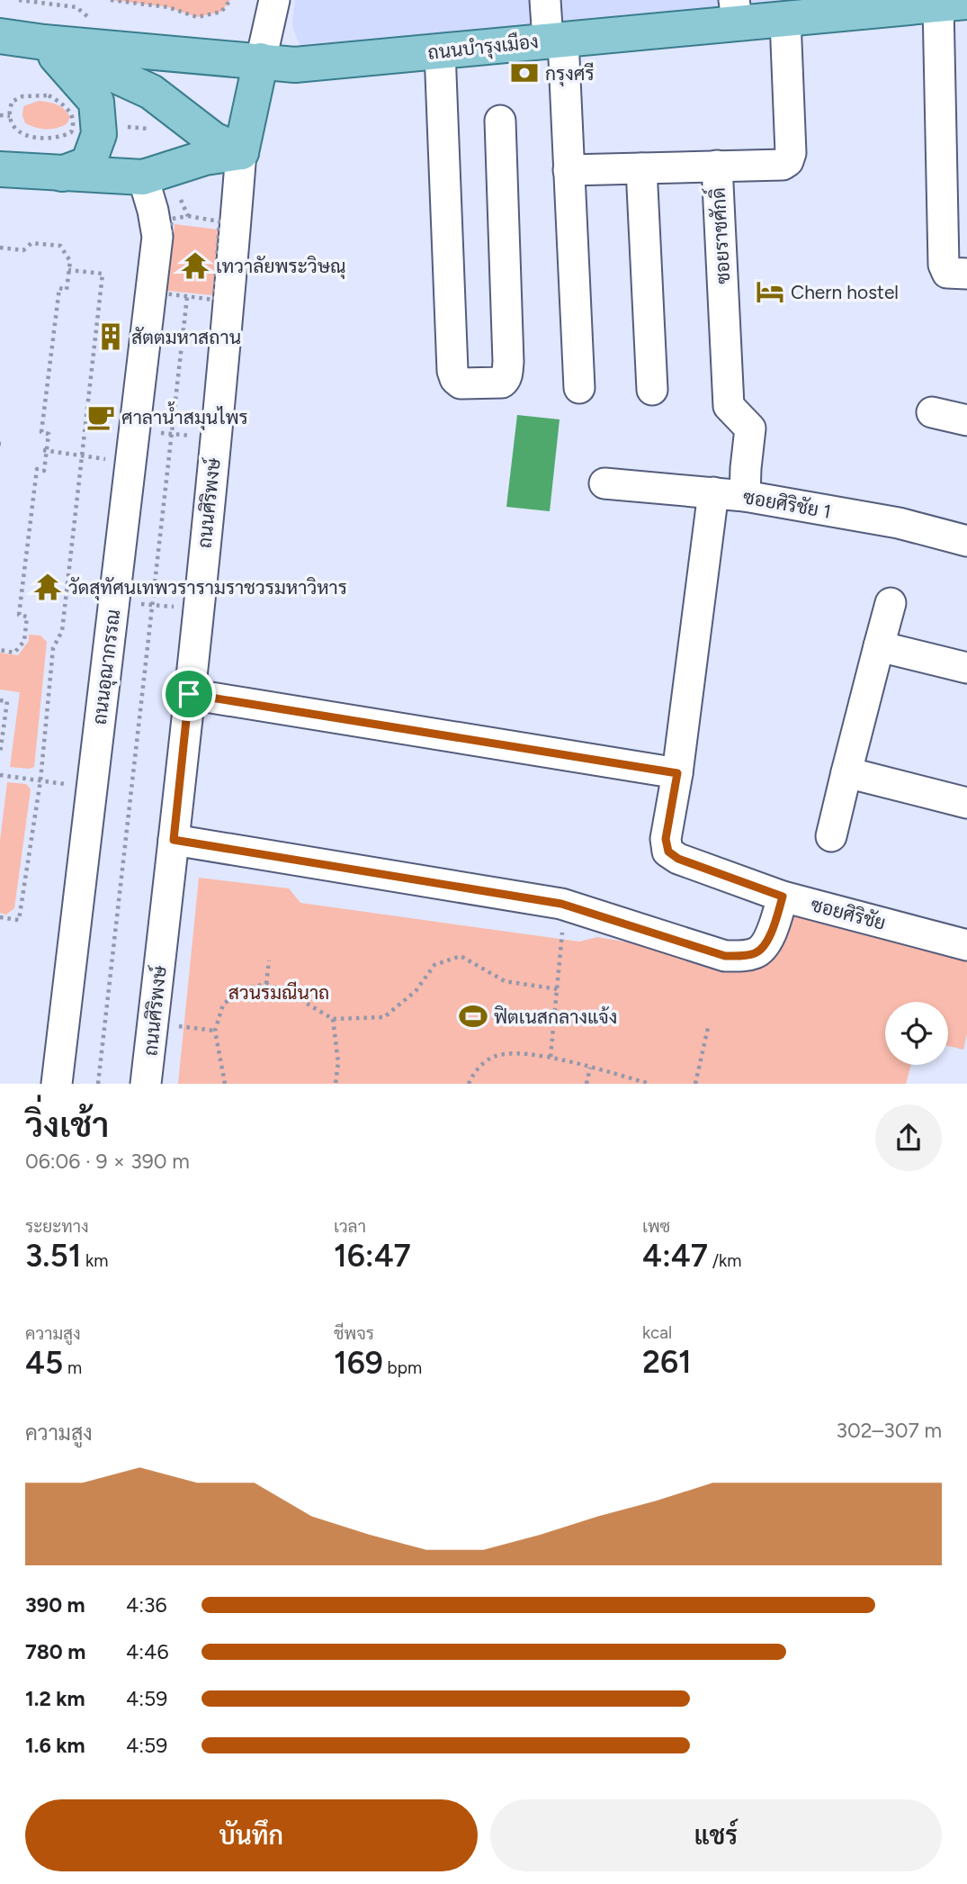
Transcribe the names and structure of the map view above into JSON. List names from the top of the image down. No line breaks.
{"streets":{"main road":["ถนนบำรุงเมือง","ถนนศิริพงษ์"],"street":["ซอยราชศักดิ์","ซอยศิริชัย 1","ถนนอุณากรรณ","ซอยศิริชัย"]},"crossings":[["ถนนบำรุงเมือง","ซอยราชศักดิ์"],["ถนนบำรุงเมือง","ถนนศิริพงษ์"],["ซอยราชศักดิ์","ซอยศิริชัย 1"]],"parks":["สวนรมณีนาถ"],"places":{"bank":["กรุงศรี"],"temple":["เทวาลัยพระวิษณุ","วัดสุทัศนเทพวรารามราชวรมหาวิหาร"],"hotel":["Chern hostel"],"building":["สัตตมหาสถาน"],"cafe":["ศาลาน้ำสมุนไพร"],"sports":["ฟิตเนสกลางแจ้ง"]},"page":{"heading":["วิ่งเช้า","06:06 · 9 × 390 m"],"stats":[["ระยะทาง","3.51 km"],["เวลา","16:47"],["เพซ","4:47 /km"],["ความสูง","45 m"],["ชีพจร","169 bpm"],["kcal","261"]],"chart":["ความสูง","302–307 m"],"list":[{"name":"390 m","note":"4:36"},{"name":"780 m","note":"4:46"},{"name":"1.2 km","note":"4:59"},{"name":"1.6 km","note":"4:59"}],"buttons":["บันทึก","แชร์"]}}
